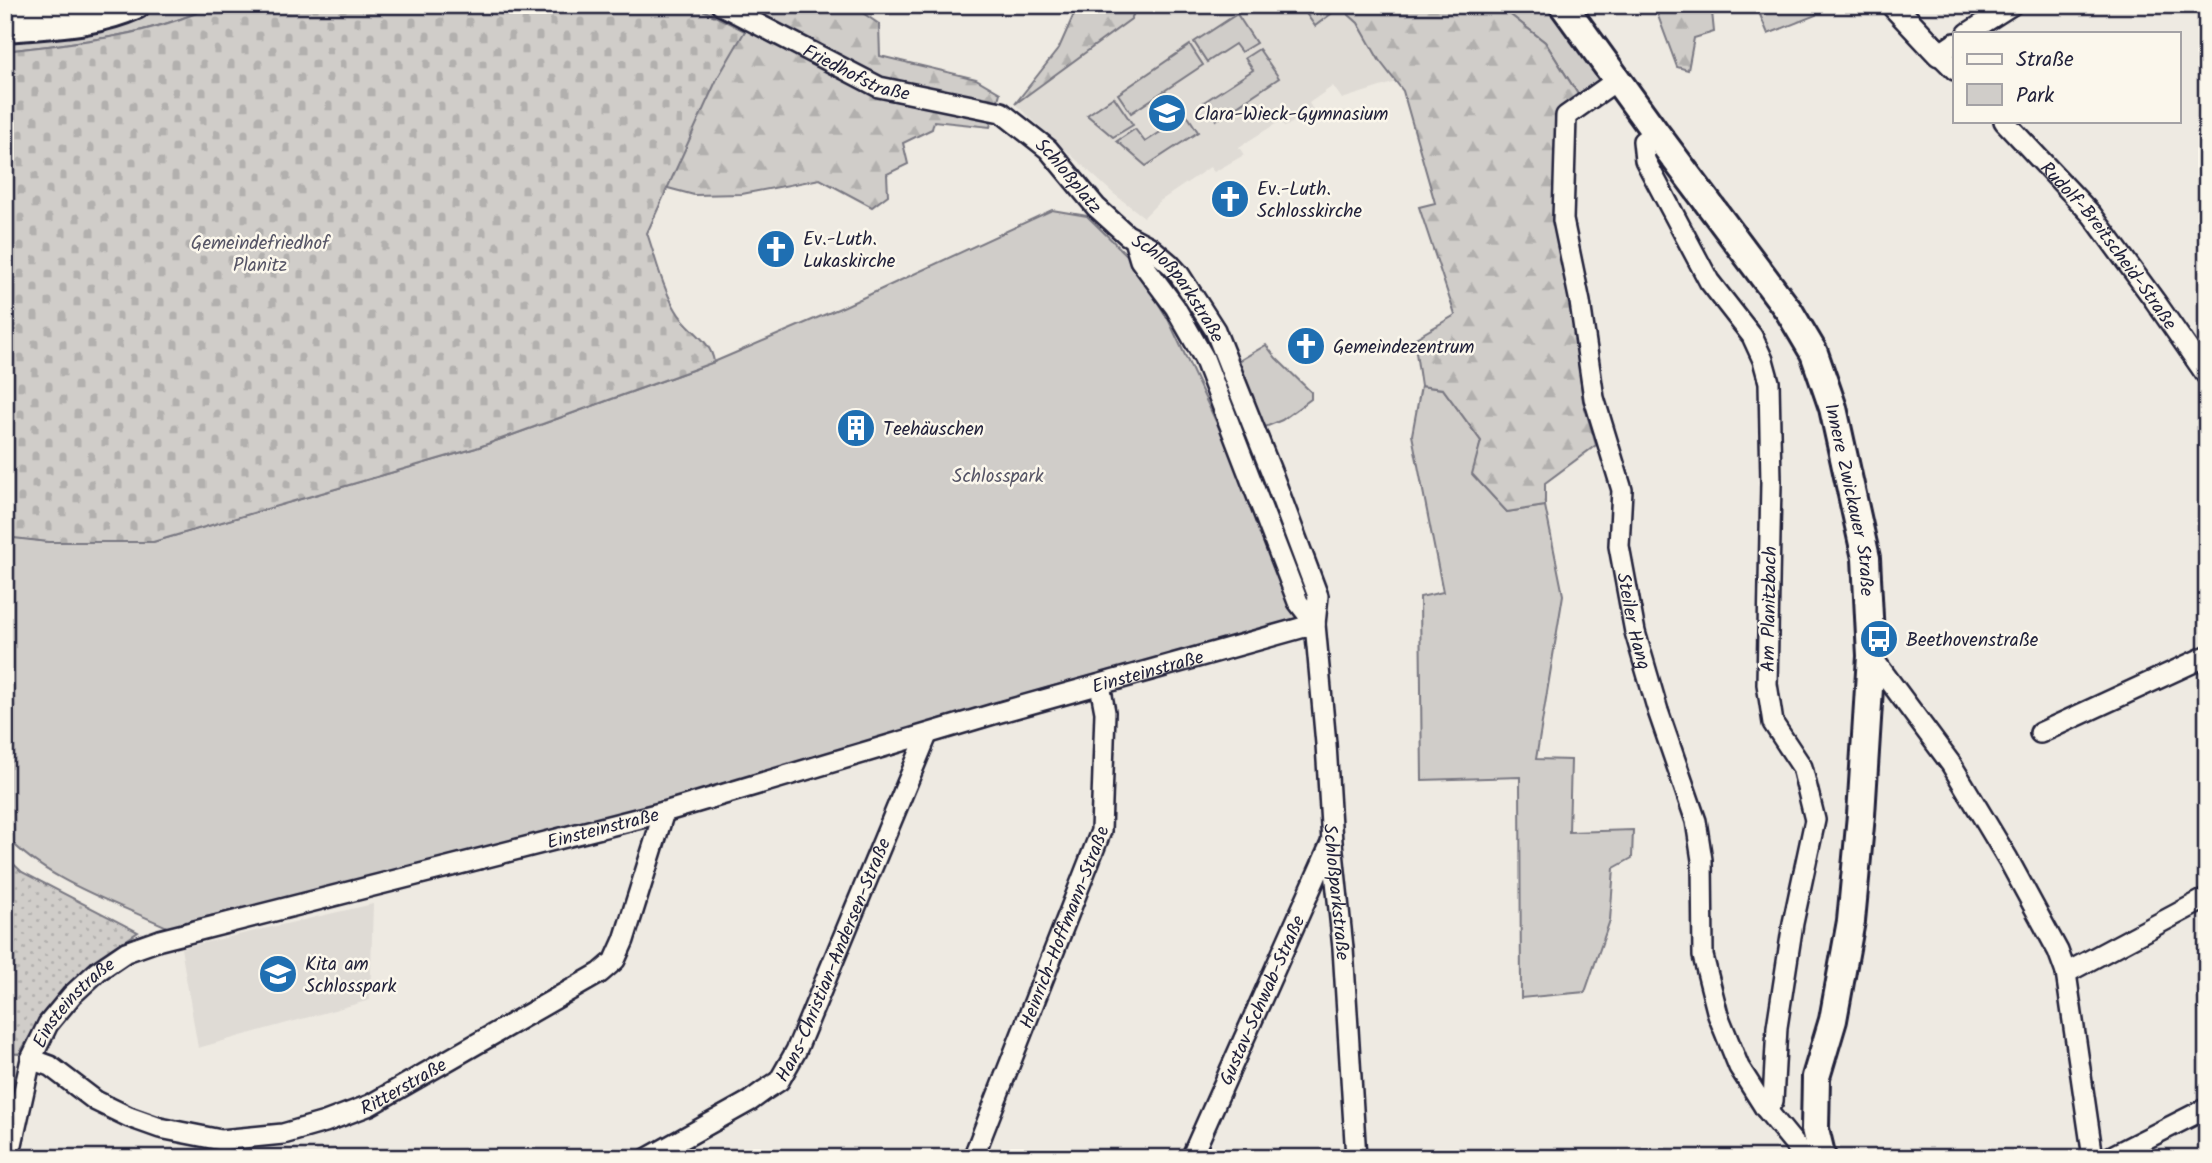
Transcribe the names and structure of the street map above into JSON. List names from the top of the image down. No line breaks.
{"streets":{"main road":["Innere Zwickauer Straße"],"street":["Friedhofstraße","Schloßplatz","Rudolf-Breitscheid-Straße","Schloßparkstraße","Am Planitzbach","Steiler Hang","Einsteinstraße","Heinrich-Hoffmann-Straße","Hans-Christian-Andersen-Straße","Gustav-Schwab-Straße","Ritterstraße"]},"crossings":[["Friedhofstraße","Schloßplatz"],["Schloßplatz","Schloßparkstraße"],["Schloßparkstraße","Einsteinstraße"],["Schloßparkstraße","Gustav-Schwab-Straße"],["Innere Zwickauer Straße","Am Planitzbach"],["Innere Zwickauer Straße","Steiler Hang"],["Am Planitzbach","Steiler Hang"],["Einsteinstraße","Heinrich-Hoffmann-Straße"],["Einsteinstraße","Hans-Christian-Andersen-Straße"],["Einsteinstraße","Ritterstraße"]],"parks":["Gemeindefriedhof Planitz","Schlosspark"],"places":{"school or university":["Clara-Wieck-Gymnasium","Kita am Schlosspark"],"church":["Ev.-Luth. Schlosskirche","Ev.-Luth. Lukaskirche","Gemeindezentrum"],"building":["Teehäuschen"],"bus stop":["Beethovenstraße"]},"legend":["Straße","Park"]}
